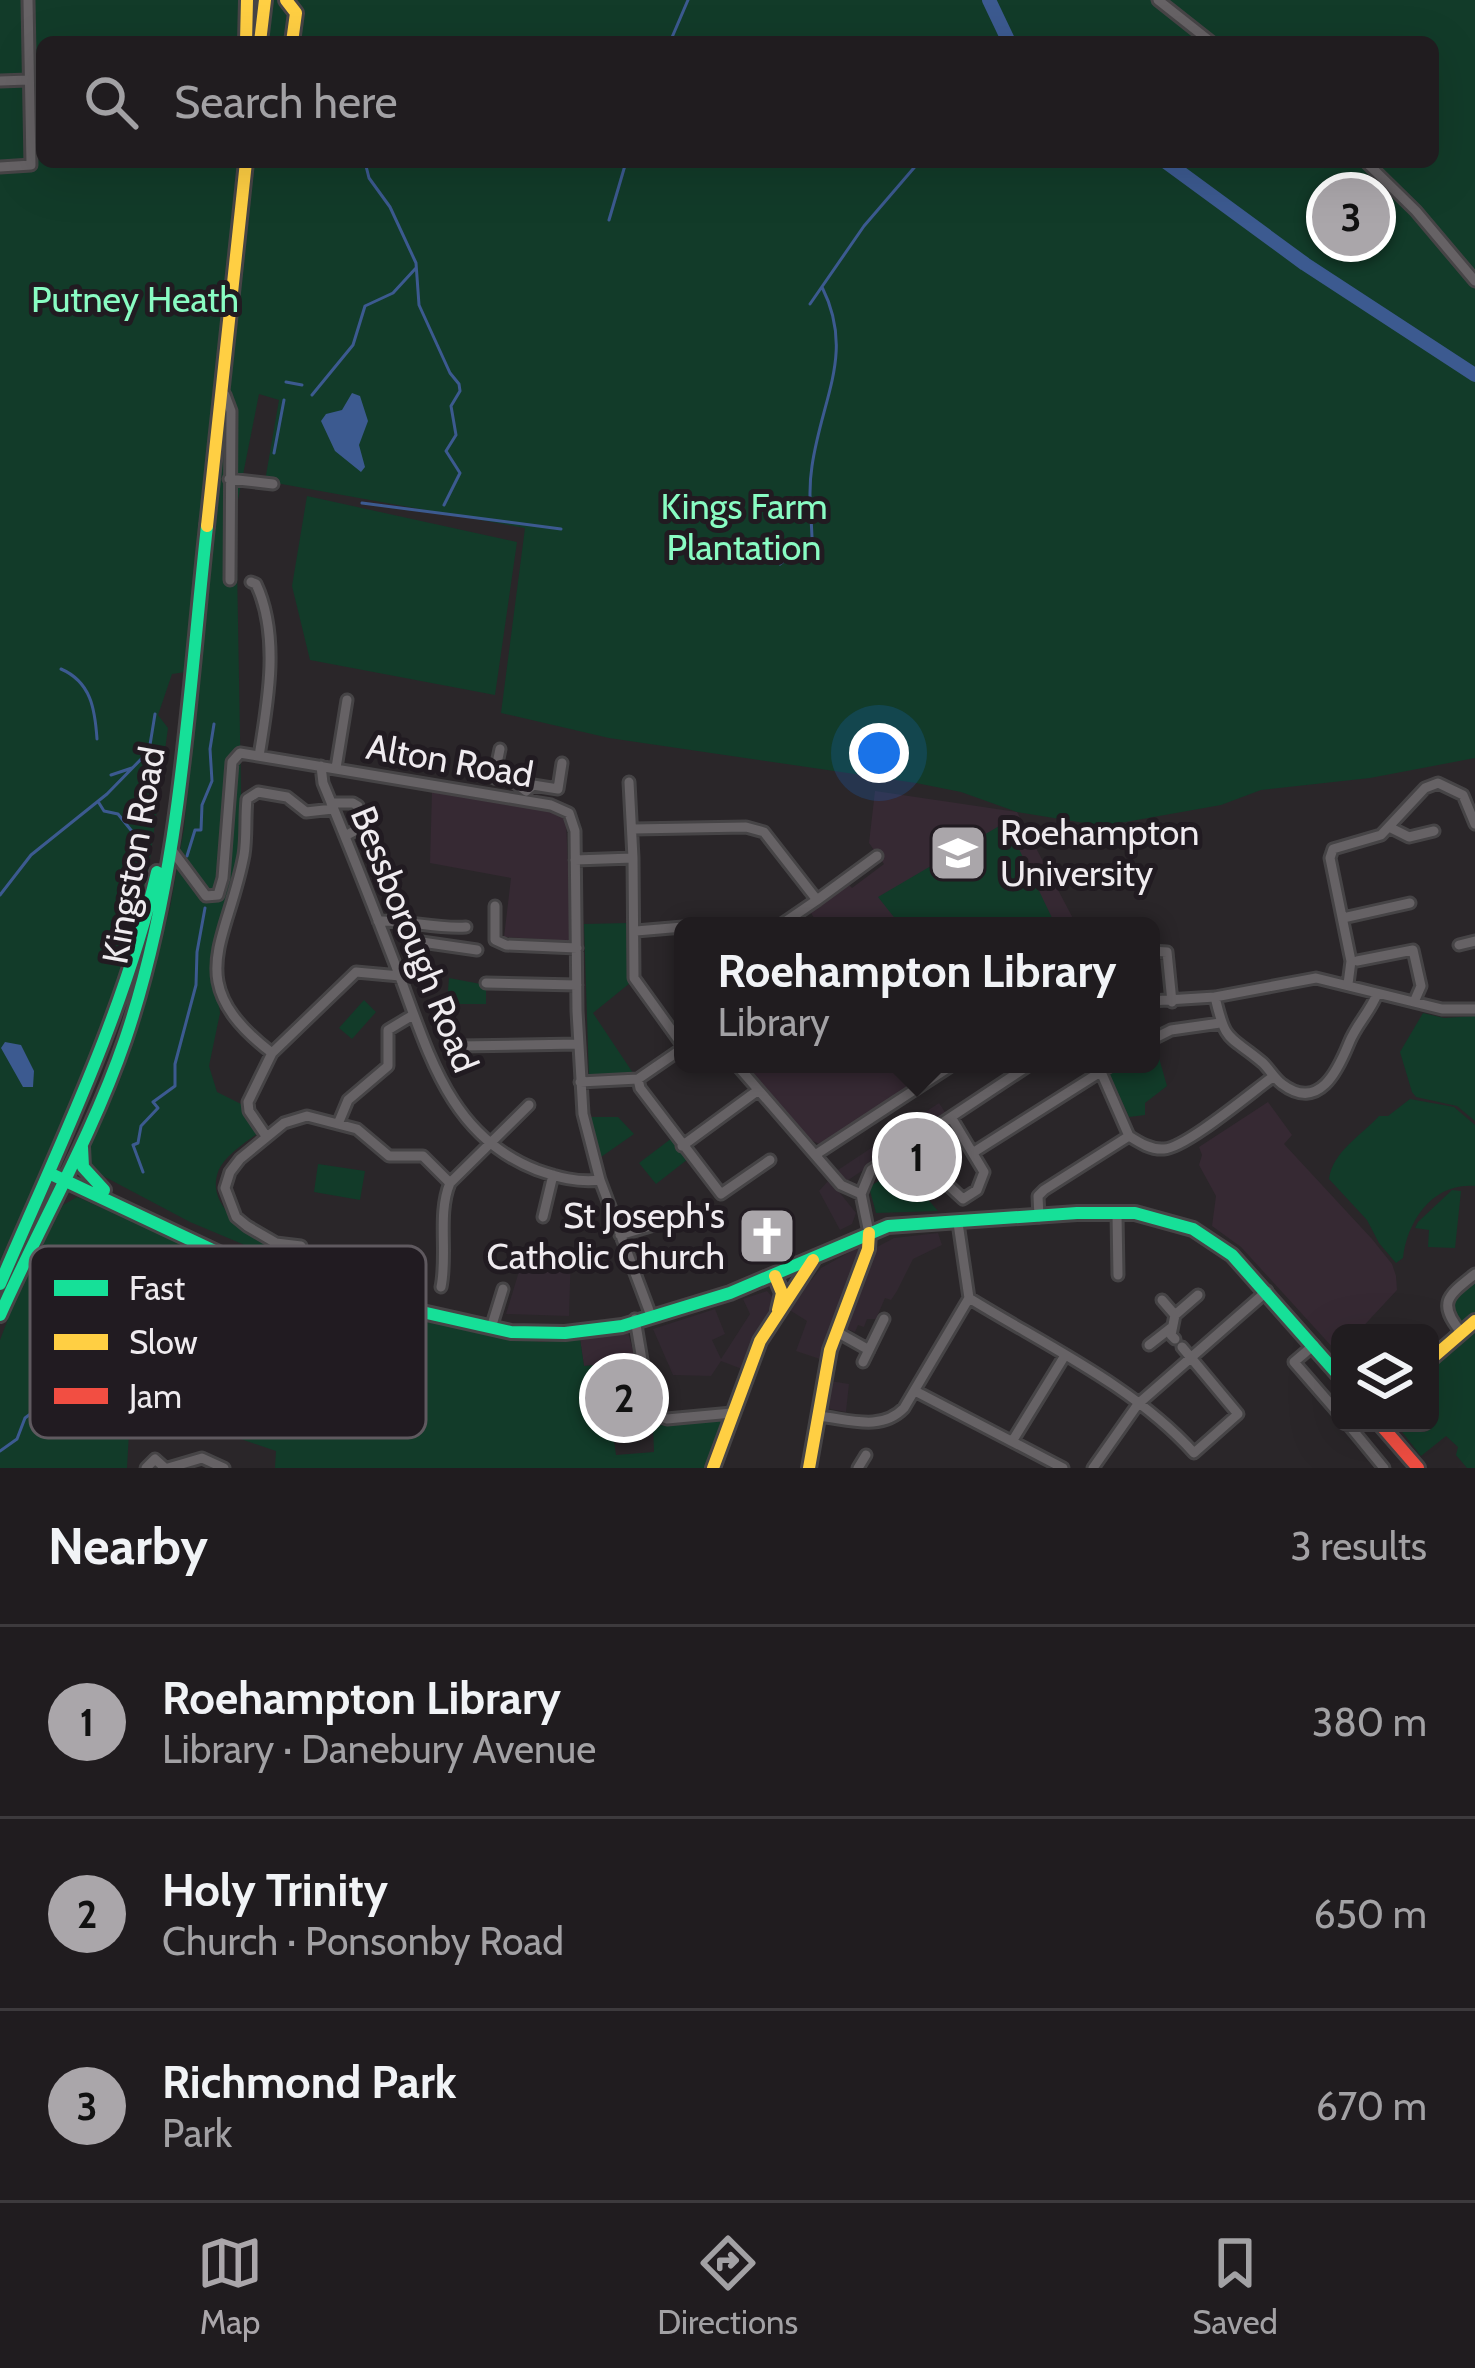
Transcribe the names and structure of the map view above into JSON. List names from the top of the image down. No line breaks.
{"streets":{"main road":["Kingston Road"],"street":["Alton Road","Bessborough Road"]},"crossings":[["Alton Road","Bessborough Road"]],"parks":["Putney Heath","Kings Farm Plantation"],"places":{"school or university":["Roehampton University"],"church":["St Joseph's Catholic Church"]},"legend":["Fast","Slow","Jam"],"page":{"search":"Search here","pins":["3","1","2"],"popup":["Roehampton Library","Library"],"heading":["Nearby","3 results"],"list":[{"mark":"1","name":"Roehampton Library","note":"Library · Danebury Avenue","value":"380 m"},{"mark":"2","name":"Holy Trinity","note":"Church · Ponsonby Road","value":"650 m"},{"mark":"3","name":"Richmond Park","note":"Park","value":"670 m"}],"nav":["Map","Directions","Saved"]}}
